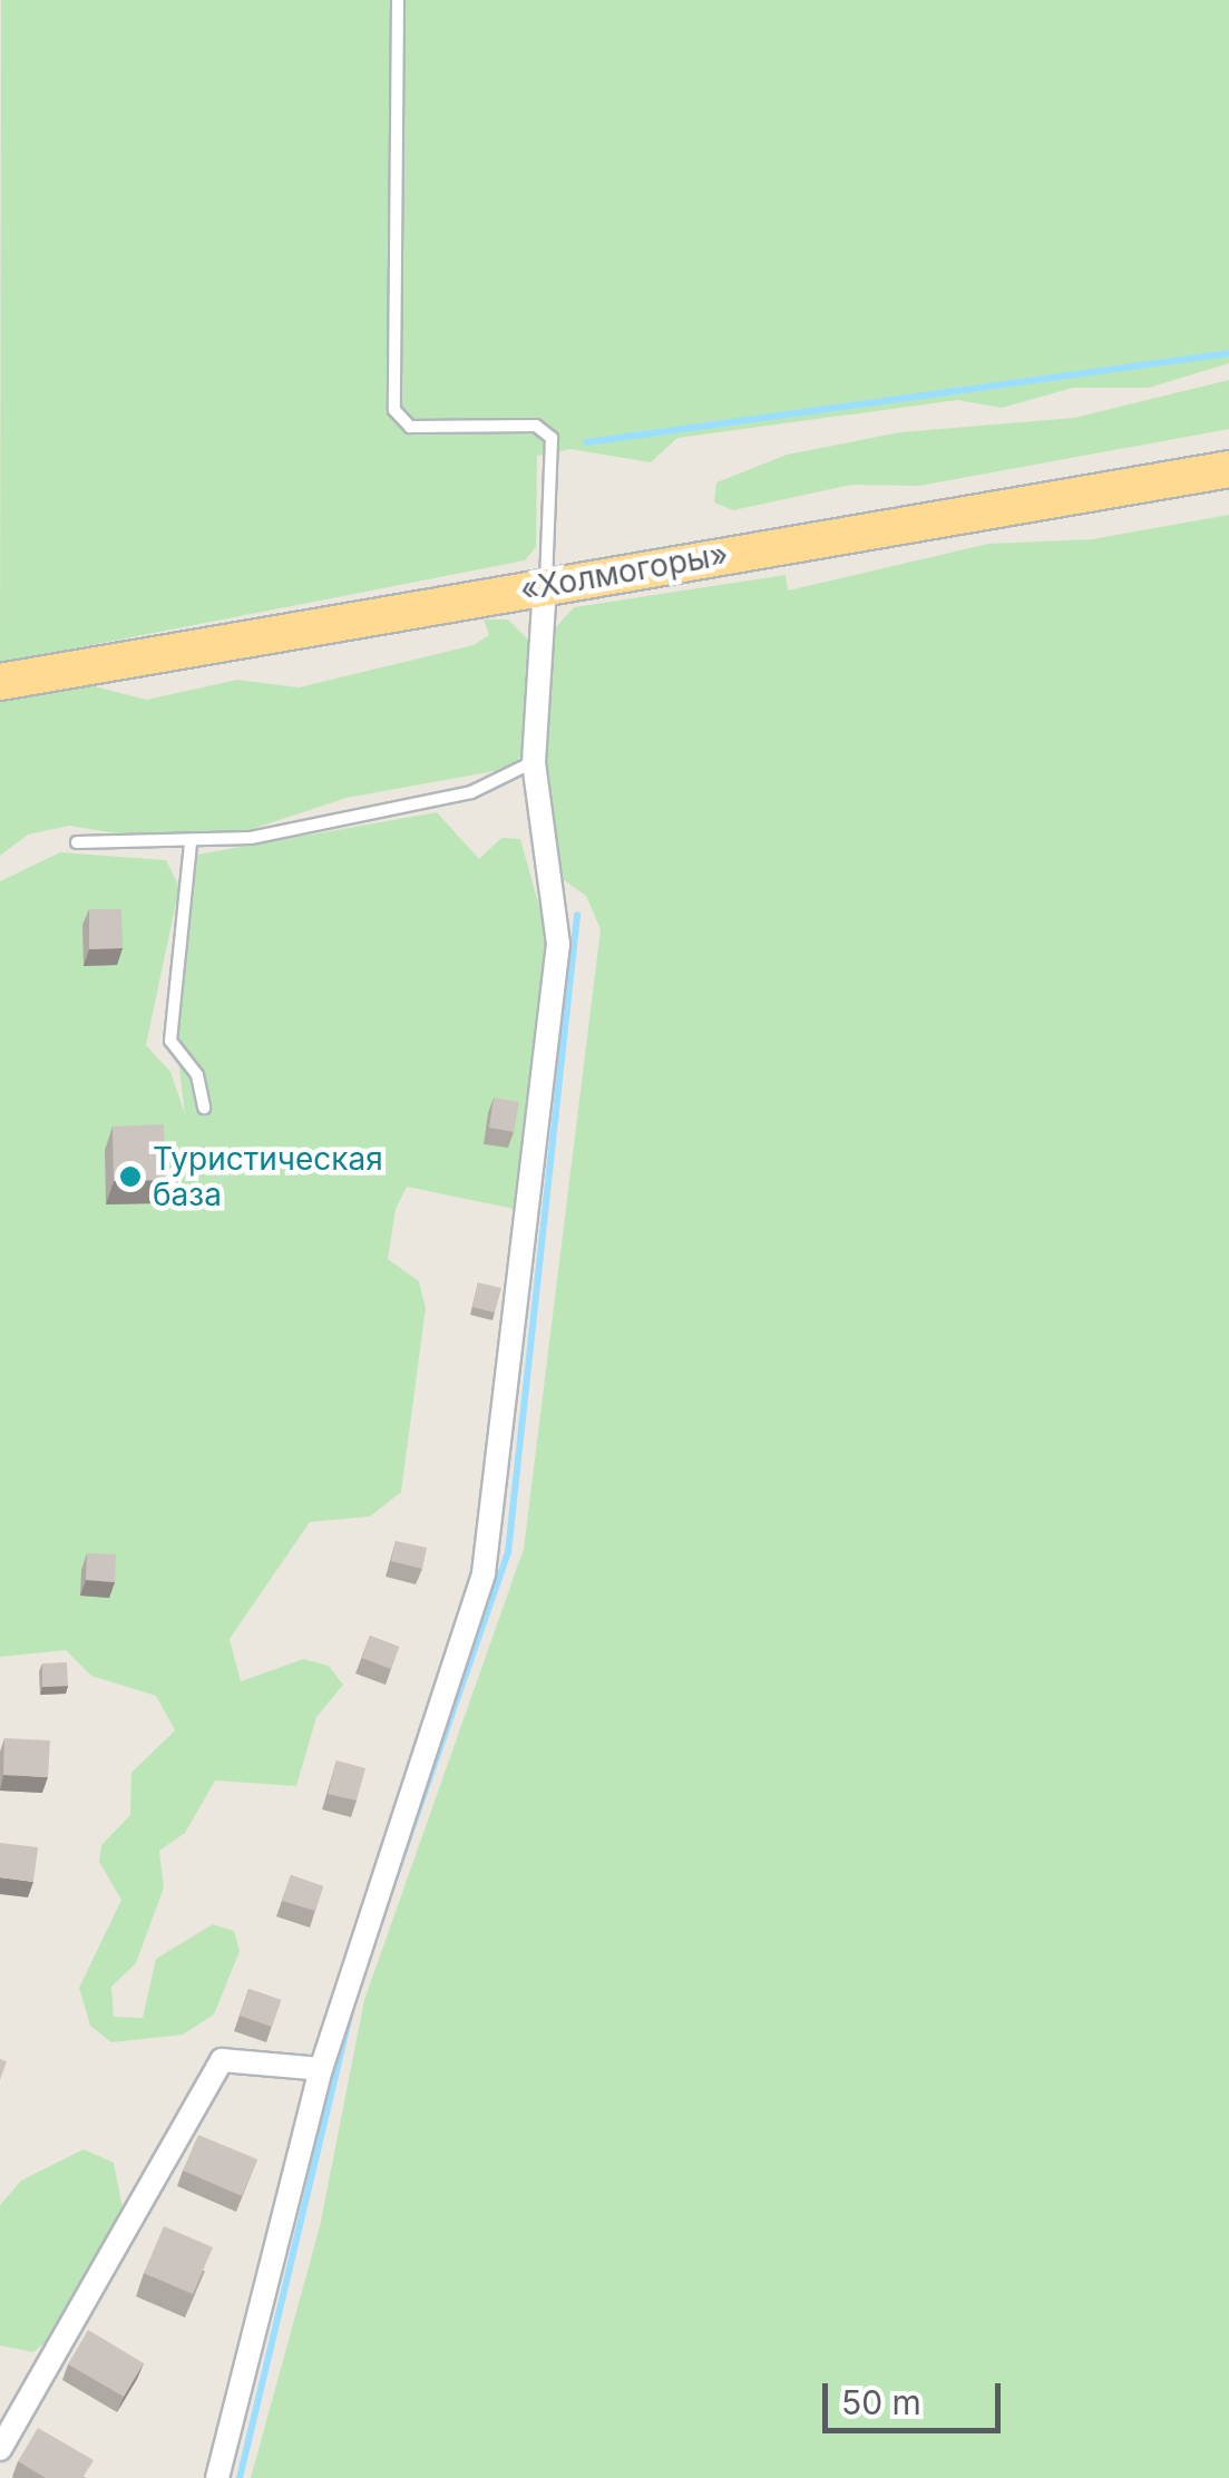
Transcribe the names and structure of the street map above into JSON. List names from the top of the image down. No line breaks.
{"streets":{"highway":["«Холмогоры»"]},"places":["Туристическая база"],"scale_bar":"50 m"}
